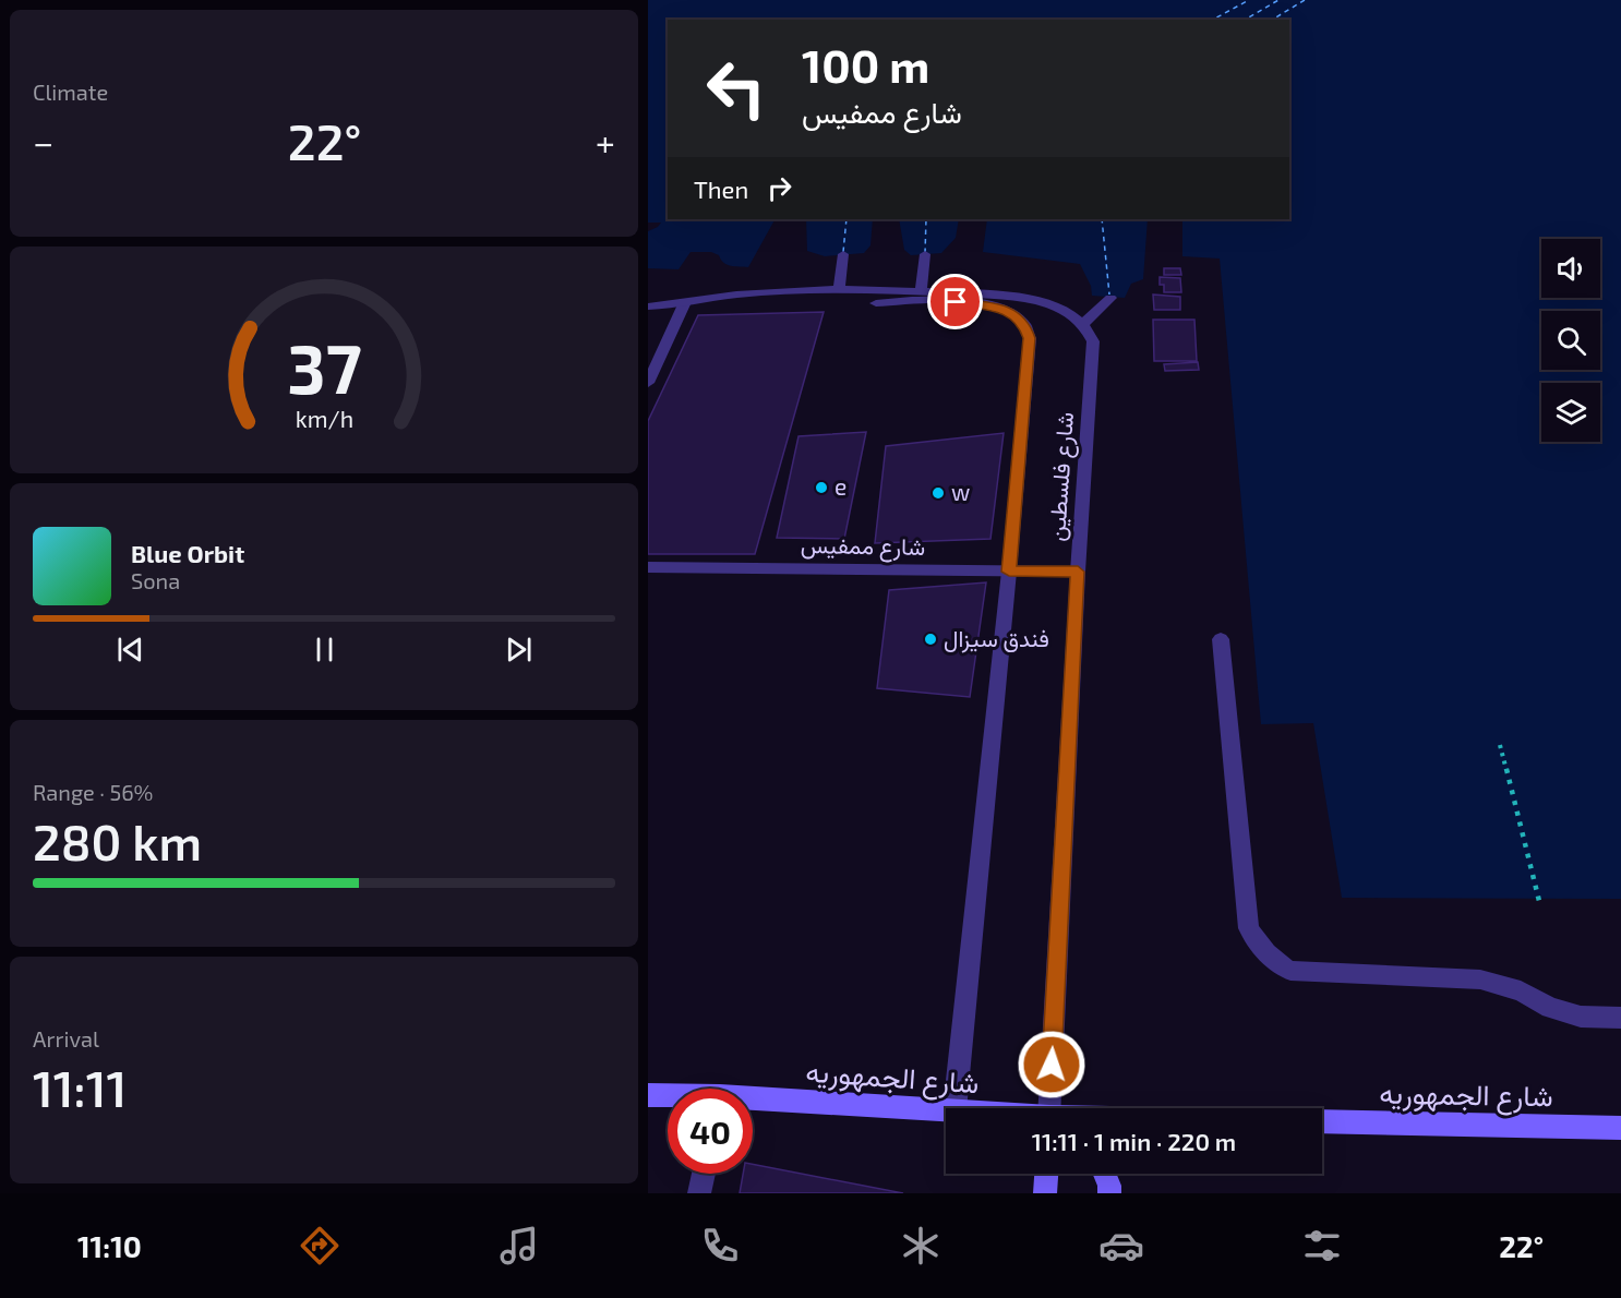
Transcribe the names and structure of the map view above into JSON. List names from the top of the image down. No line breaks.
{"streets":{"main road":["شارع الجمهوريه"],"street":["شارع فلسطين","شارع ممفيس"]},"crossings":[["شارع فلسطين","شارع ممفيس"]],"places":["e","w","فندق سيزال"],"page":{"tile":["Climate",["Range · 56%","280 km"],["Arrival","11:11"]],"turn":["100 m","شارع ممفيس"],"heat":["−","22°","+"],"then":"Then","song":["Blue Orbit","Sona"],"limit":"40","trip":"11:11 · 1 min · 220 m","tabs":["11:10","22°"],"gauge":["37","km/h"]}}
